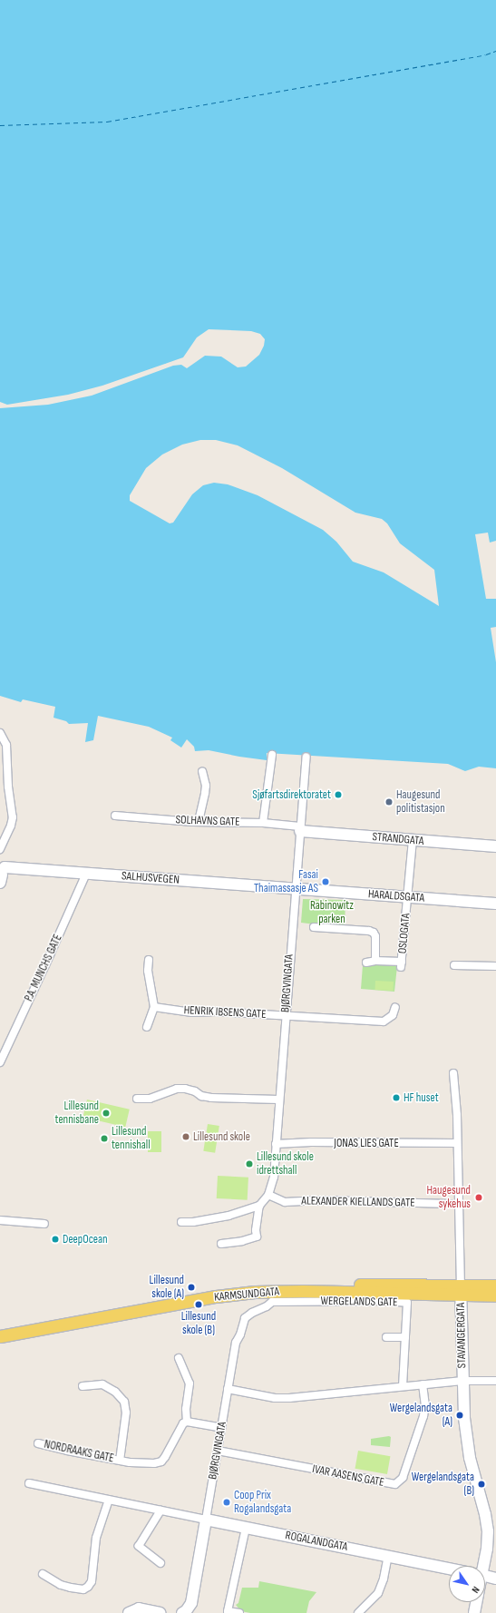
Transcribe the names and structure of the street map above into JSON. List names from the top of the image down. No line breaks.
{"streets":{"main road":["KARMSUNDGATA"],"street":["SOLHAVNS GATE","STRANDGATA","SALHUSVEGEN","HARALDSGATA","OSLOGATA","P.A. MUNCHS GATE","BJØRGVINGATA","HENRIK IBSENS GATE","JONAS LIES GATE","ALEXANDER KIELLANDS GATE","WERGELANDS GATE","STAVANGERGATA","NORDRAAKS GATE","IVAR AASENS GATE","ROGALANDGATA"]},"crossings":[["SOLHAVNS GATE","STRANDGATA"],["SOLHAVNS GATE","BJØRGVINGATA"],["STRANDGATA","OSLOGATA"],["STRANDGATA","BJØRGVINGATA"],["SALHUSVEGEN","HARALDSGATA"],["SALHUSVEGEN","P.A. MUNCHS GATE"],["SALHUSVEGEN","BJØRGVINGATA"],["HARALDSGATA","OSLOGATA"],["HARALDSGATA","BJØRGVINGATA"],["BJØRGVINGATA","HENRIK IBSENS GATE"],["BJØRGVINGATA","JONAS LIES GATE"],["BJØRGVINGATA","ALEXANDER KIELLANDS GATE"],["BJØRGVINGATA","WERGELANDS GATE"],["BJØRGVINGATA","IVAR AASENS GATE"],["BJØRGVINGATA","ROGALANDGATA"],["JONAS LIES GATE","STAVANGERGATA"],["KARMSUNDGATA","STAVANGERGATA"]],"parks":["Rabinowitz parken"],"places":["Sjøfartsdirektoratet","Haugesund politistasjon","Fasai Thaimassasje AS","HF huset","Lillesund tennisbane","Lillesund skole","Lillesund tennishall","Lillesund skole idrettshall","Haugesund sykehus","DeepOcean","Lillesund skole (A)","Lillesund skole (B)","Wergelandsgata (A)","Wergelandsgata (B)","Coop Prix Rogalandsgata"],"north":"bottom right"}
